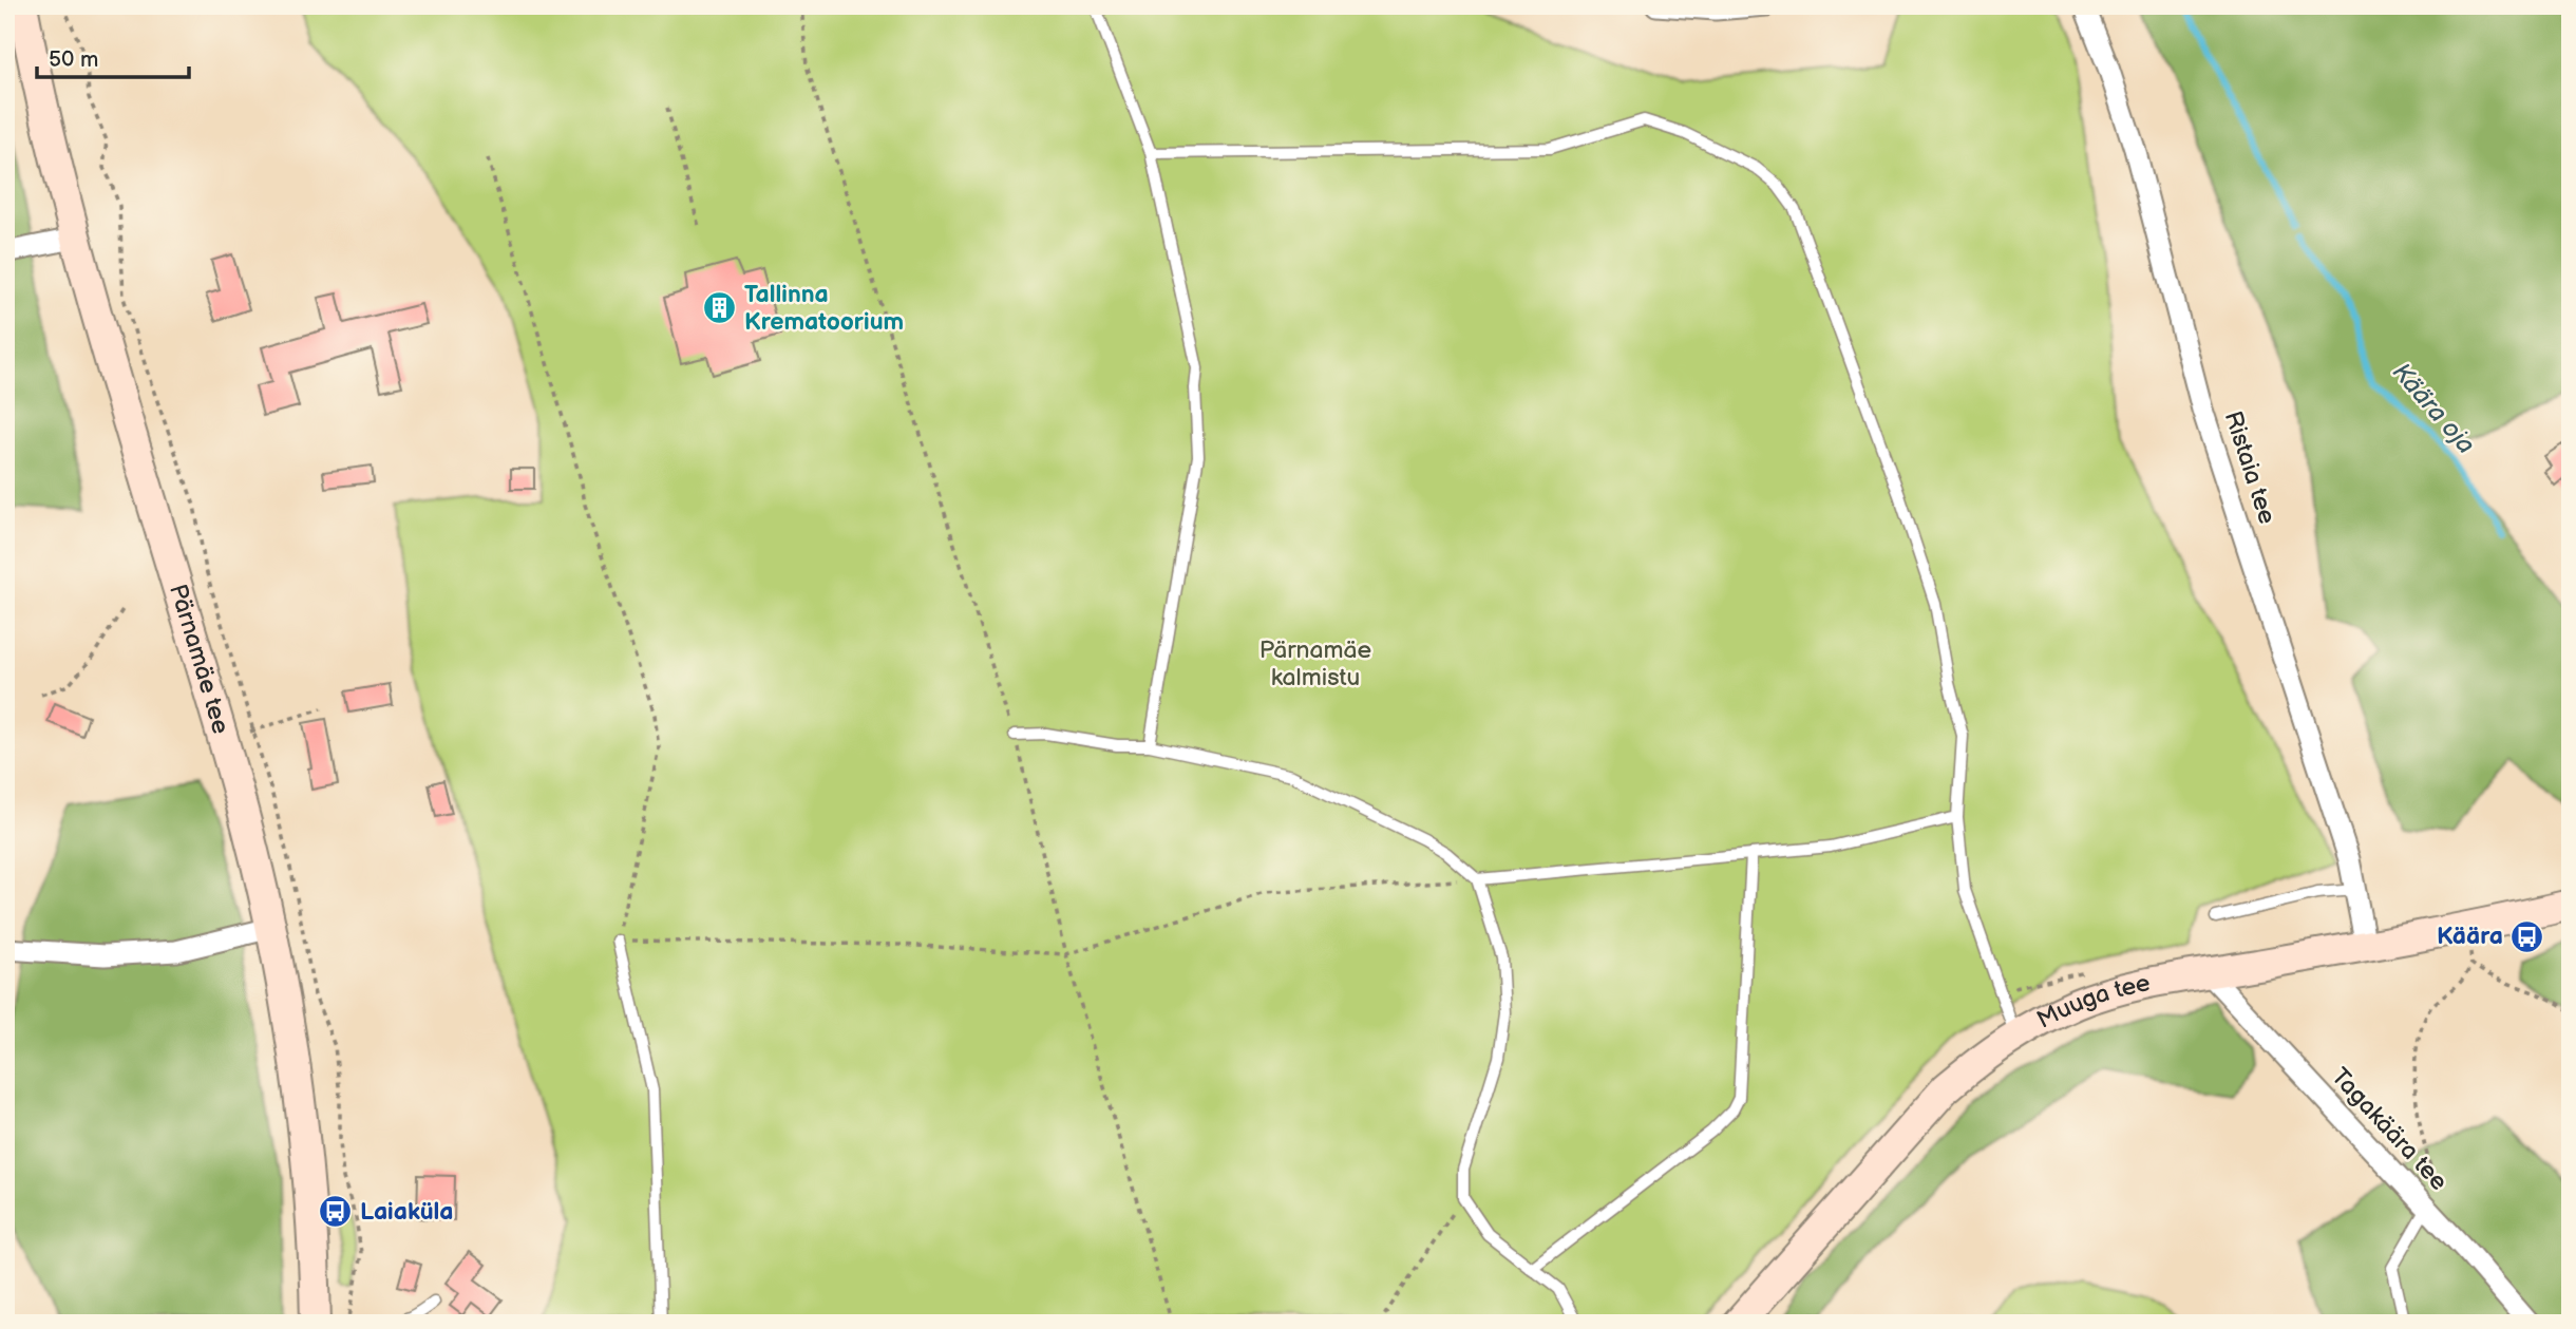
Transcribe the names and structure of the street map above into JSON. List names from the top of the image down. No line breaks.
{"streets":{"main road":["Pärnamäe tee","Muuga tee"],"street":["Ristaia tee","Tagakäära tee"]},"crossings":[["Ristaia tee","Muuga tee"],["Muuga tee","Tagakäära tee"]],"water":["Käära oja"],"parks":["Pärnamäe kalmistu"],"places":{"building":["Tallinna Krematoorium"],"bus stop":["Käära","Laiaküla"]},"scale_bar":"50 m"}
